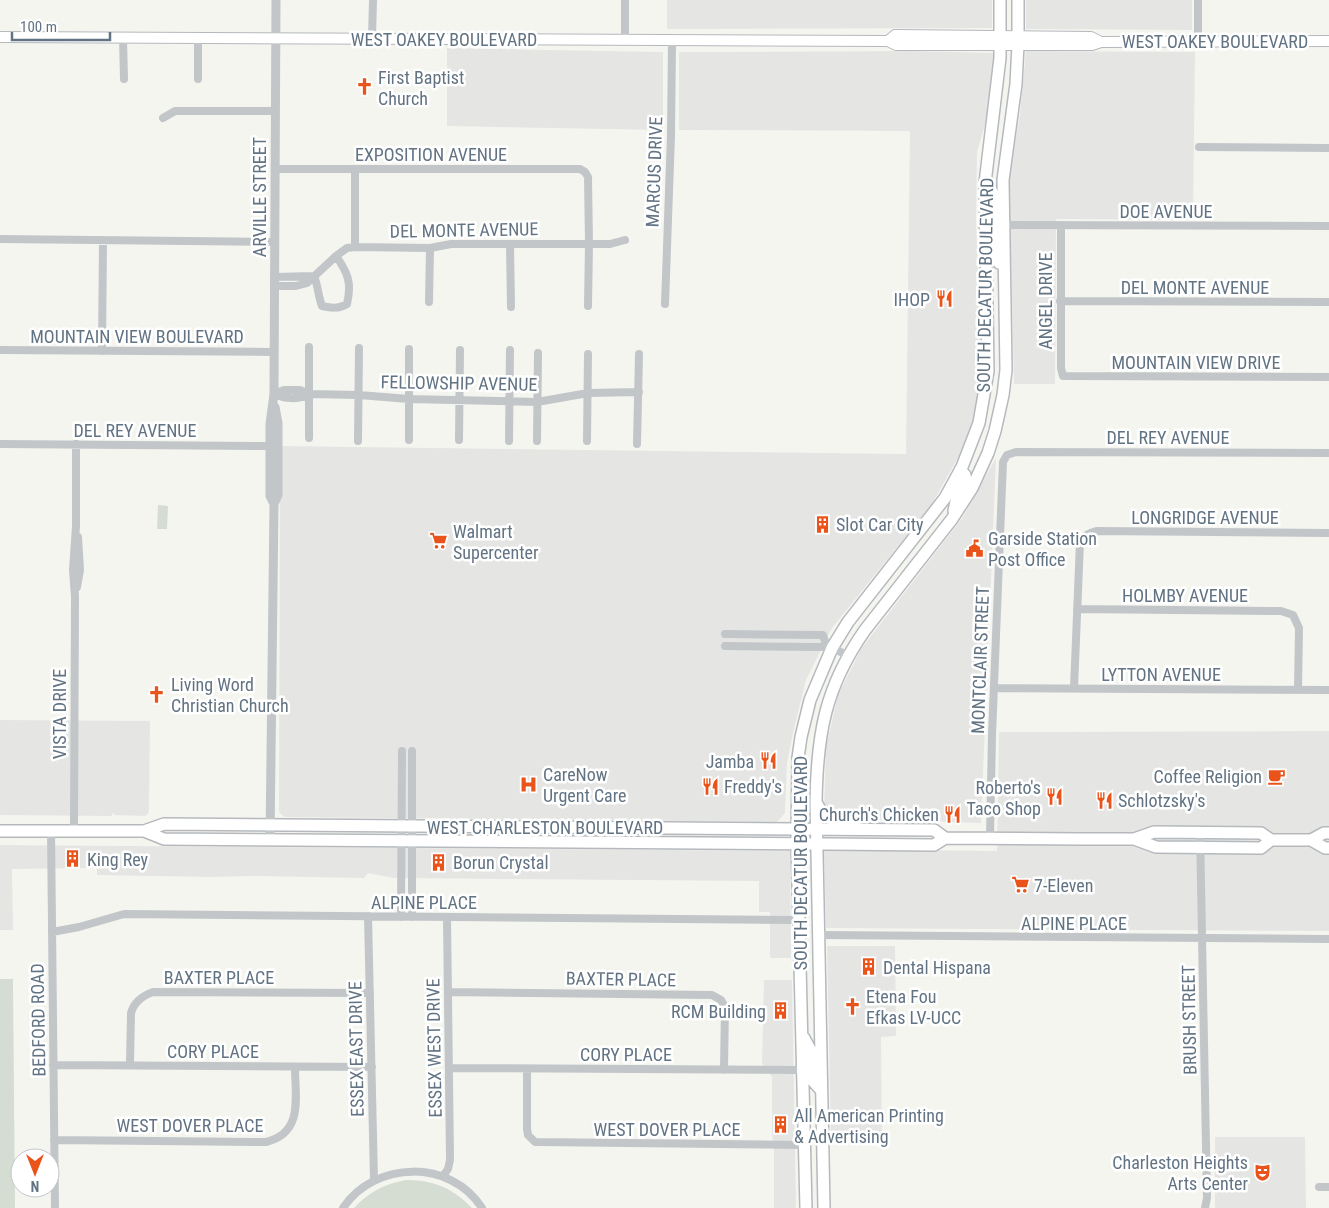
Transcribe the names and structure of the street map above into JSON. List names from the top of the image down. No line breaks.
{"streets":{"main road":["WEST OAKEY BOULEVARD","SOUTH DECATUR BOULEVARD","WEST CHARLESTON BOULEVARD"],"street":["EXPOSITION AVENUE","MARCUS DRIVE","ARVILLE STREET","DOE AVENUE","DEL MONTE AVENUE","ANGEL DRIVE","MOUNTAIN VIEW BOULEVARD","MOUNTAIN VIEW DRIVE","FELLOWSHIP AVENUE","DEL REY AVENUE","LONGRIDGE AVENUE","HOLMBY AVENUE","MONTCLAIR STREET","LYTTON AVENUE","VISTA DRIVE","ALPINE PLACE","BAXTER PLACE","BEDFORD ROAD","BRUSH STREET","ESSEX WEST DRIVE","ESSEX EAST DRIVE","CORY PLACE","WEST DOVER PLACE"]},"crossings":[["WEST OAKEY BOULEVARD","MARCUS DRIVE"],["WEST OAKEY BOULEVARD","ARVILLE STREET"],["WEST OAKEY BOULEVARD","SOUTH DECATUR BOULEVARD"],["EXPOSITION AVENUE","ARVILLE STREET"],["EXPOSITION AVENUE","DEL MONTE AVENUE"],["ARVILLE STREET","DEL MONTE AVENUE"],["ARVILLE STREET","MOUNTAIN VIEW BOULEVARD"],["ARVILLE STREET","FELLOWSHIP AVENUE"],["ARVILLE STREET","DEL REY AVENUE"],["ARVILLE STREET","WEST CHARLESTON BOULEVARD"],["DOE AVENUE","SOUTH DECATUR BOULEVARD"],["DOE AVENUE","ANGEL DRIVE"],["DEL MONTE AVENUE","ANGEL DRIVE"],["SOUTH DECATUR BOULEVARD","WEST CHARLESTON BOULEVARD"],["SOUTH DECATUR BOULEVARD","ALPINE PLACE"],["SOUTH DECATUR BOULEVARD","CORY PLACE"],["SOUTH DECATUR BOULEVARD","WEST DOVER PLACE"],["ANGEL DRIVE","MOUNTAIN VIEW DRIVE"],["DEL REY AVENUE","MONTCLAIR STREET"],["DEL REY AVENUE","VISTA DRIVE"],["LONGRIDGE AVENUE","HOLMBY AVENUE"],["HOLMBY AVENUE","LYTTON AVENUE"],["MONTCLAIR STREET","LYTTON AVENUE"],["MONTCLAIR STREET","WEST CHARLESTON BOULEVARD"],["VISTA DRIVE","WEST CHARLESTON BOULEVARD"],["WEST CHARLESTON BOULEVARD","BEDFORD ROAD"],["WEST CHARLESTON BOULEVARD","BRUSH STREET"],["ALPINE PLACE","BEDFORD ROAD"],["ALPINE PLACE","BRUSH STREET"],["ALPINE PLACE","ESSEX WEST DRIVE"],["ALPINE PLACE","ESSEX EAST DRIVE"],["BAXTER PLACE","ESSEX WEST DRIVE"],["BAXTER PLACE","ESSEX EAST DRIVE"],["BAXTER PLACE","CORY PLACE"],["BEDFORD ROAD","CORY PLACE"],["BEDFORD ROAD","WEST DOVER PLACE"],["ESSEX WEST DRIVE","CORY PLACE"],["ESSEX EAST DRIVE","CORY PLACE"],["CORY PLACE","WEST DOVER PLACE"]],"places":{"church":["First Baptist Church","Living Word Christian Church","Etena Fou Efkas LV-UCC"],"restaurant":["IHOP","Jamba","Freddy's","Roberto's Taco Shop","Schlotzsky's","Church's Chicken"],"building":["Slot Car City","King Rey","Borun Crystal","Dental Hispana","RCM Building","All American Printing & Advertising"],"supermarket":["Walmart Supercenter","7-Eleven"],"public building":["Garside Station Post Office"],"cafe":["Coffee Religion"],"hospital":["CareNow Urgent Care"],"theatre":["Charleston Heights Arts Center"]},"scale_bar":"100 m","north":"bottom"}
